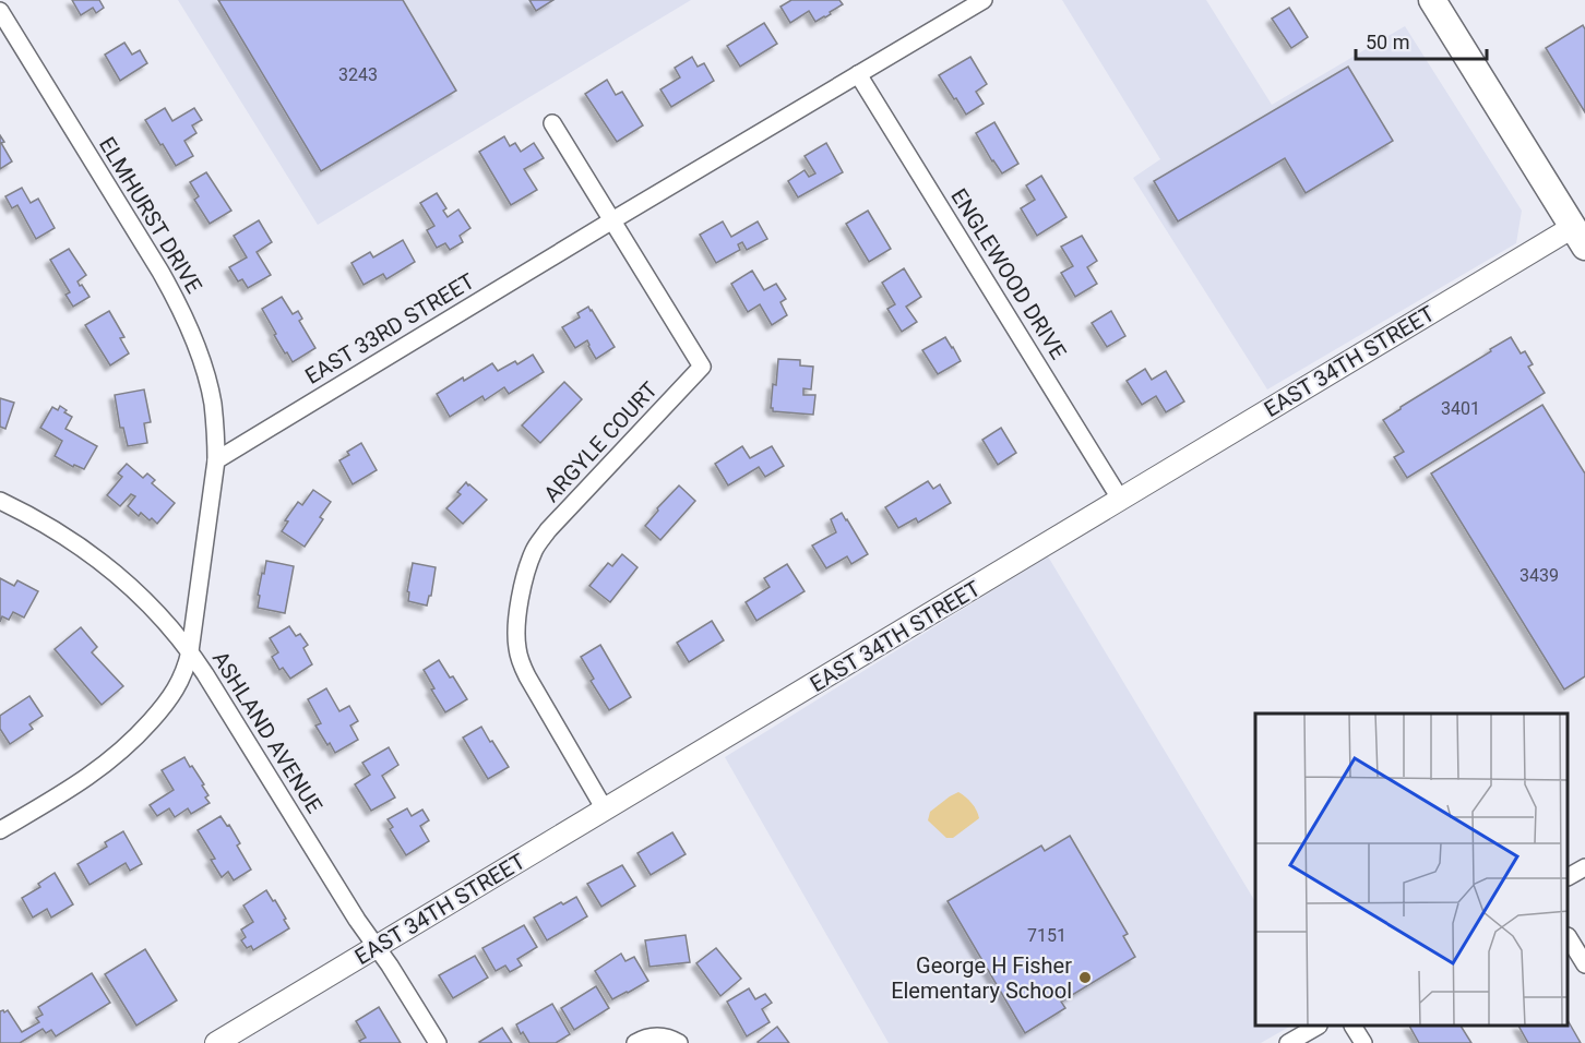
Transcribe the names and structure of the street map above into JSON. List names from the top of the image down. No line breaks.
{"streets":{"street":["ELMHURST DRIVE","ENGLEWOOD DRIVE","EAST 33RD STREET","EAST 34TH STREET","ARGYLE COURT","ASHLAND AVENUE"]},"crossings":[["ELMHURST DRIVE","EAST 33RD STREET"],["ENGLEWOOD DRIVE","EAST 33RD STREET"],["ENGLEWOOD DRIVE","EAST 34TH STREET"],["EAST 33RD STREET","ARGYLE COURT"],["EAST 34TH STREET","ARGYLE COURT"],["EAST 34TH STREET","ASHLAND AVENUE"]],"places":["George H Fisher Elementary School"],"house_numbers":["3243","3401","3439","7151"],"scale_bar":"50 m"}
